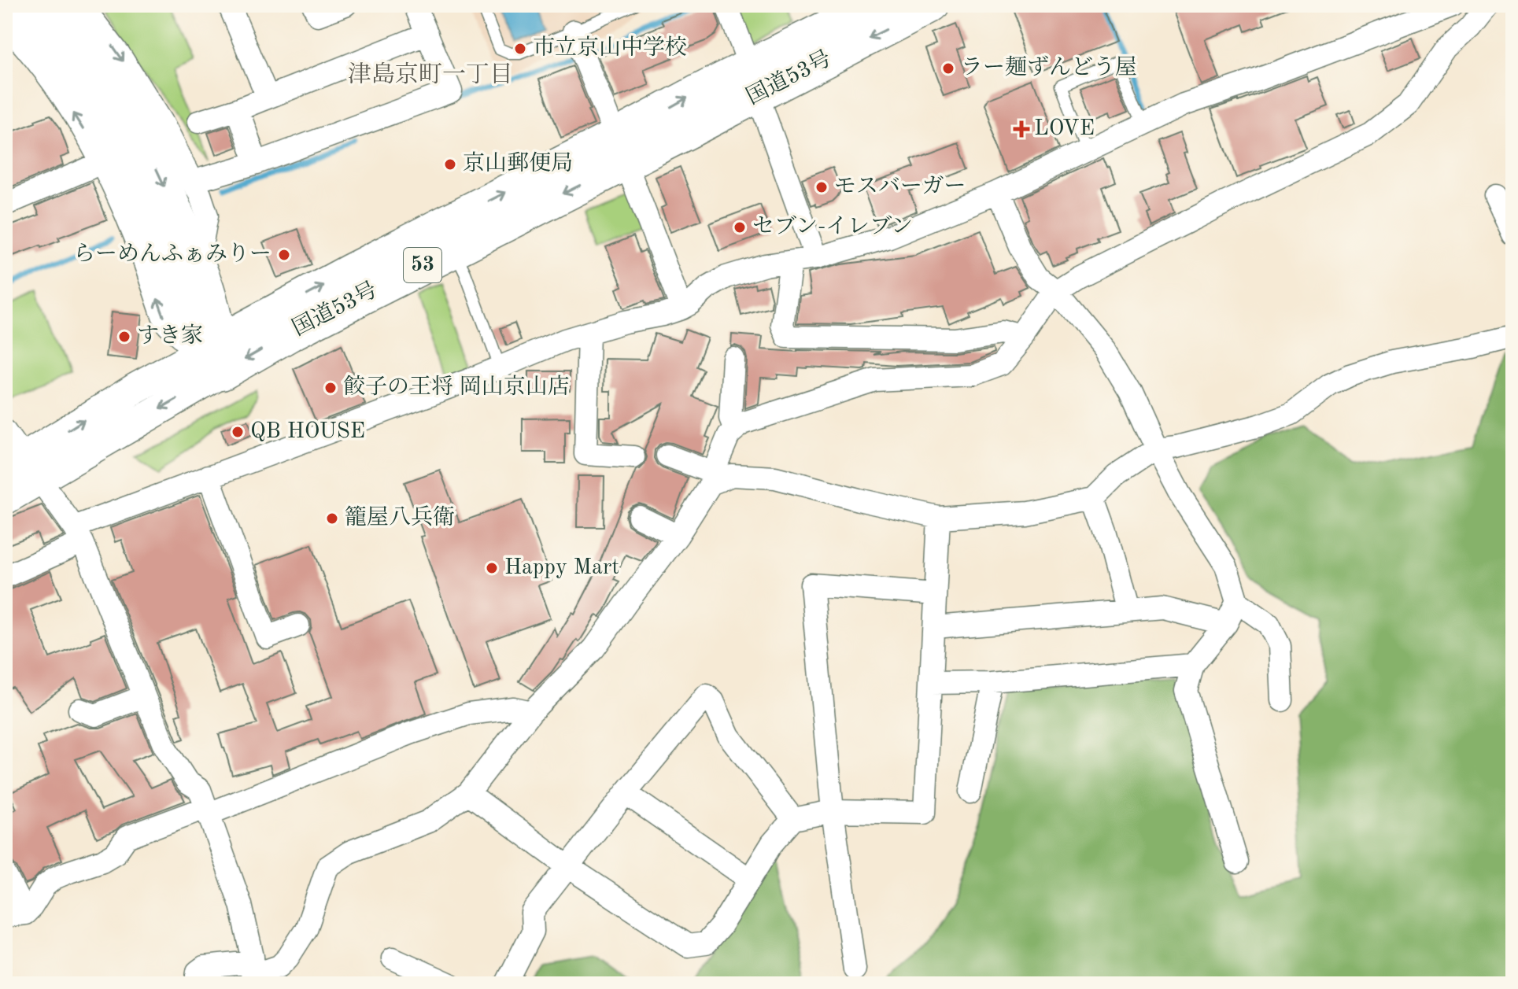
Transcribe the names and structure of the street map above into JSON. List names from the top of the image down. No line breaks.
{"streets":{"highway":["国道53号","53"]},"crossings":[["国道53号","53"]],"districts":["津島京町一丁目"],"places":{"other":["市立京山中学校","ラー麺ずんどう屋","京山郵便局","モスバーガー","セブン-イレブン","らーめんふぁみりー","すき家","餃子の王将 岡山京山店","QB HOUSE","籠屋八兵衛","Happy Mart"],"health":["LOVE"]}}
